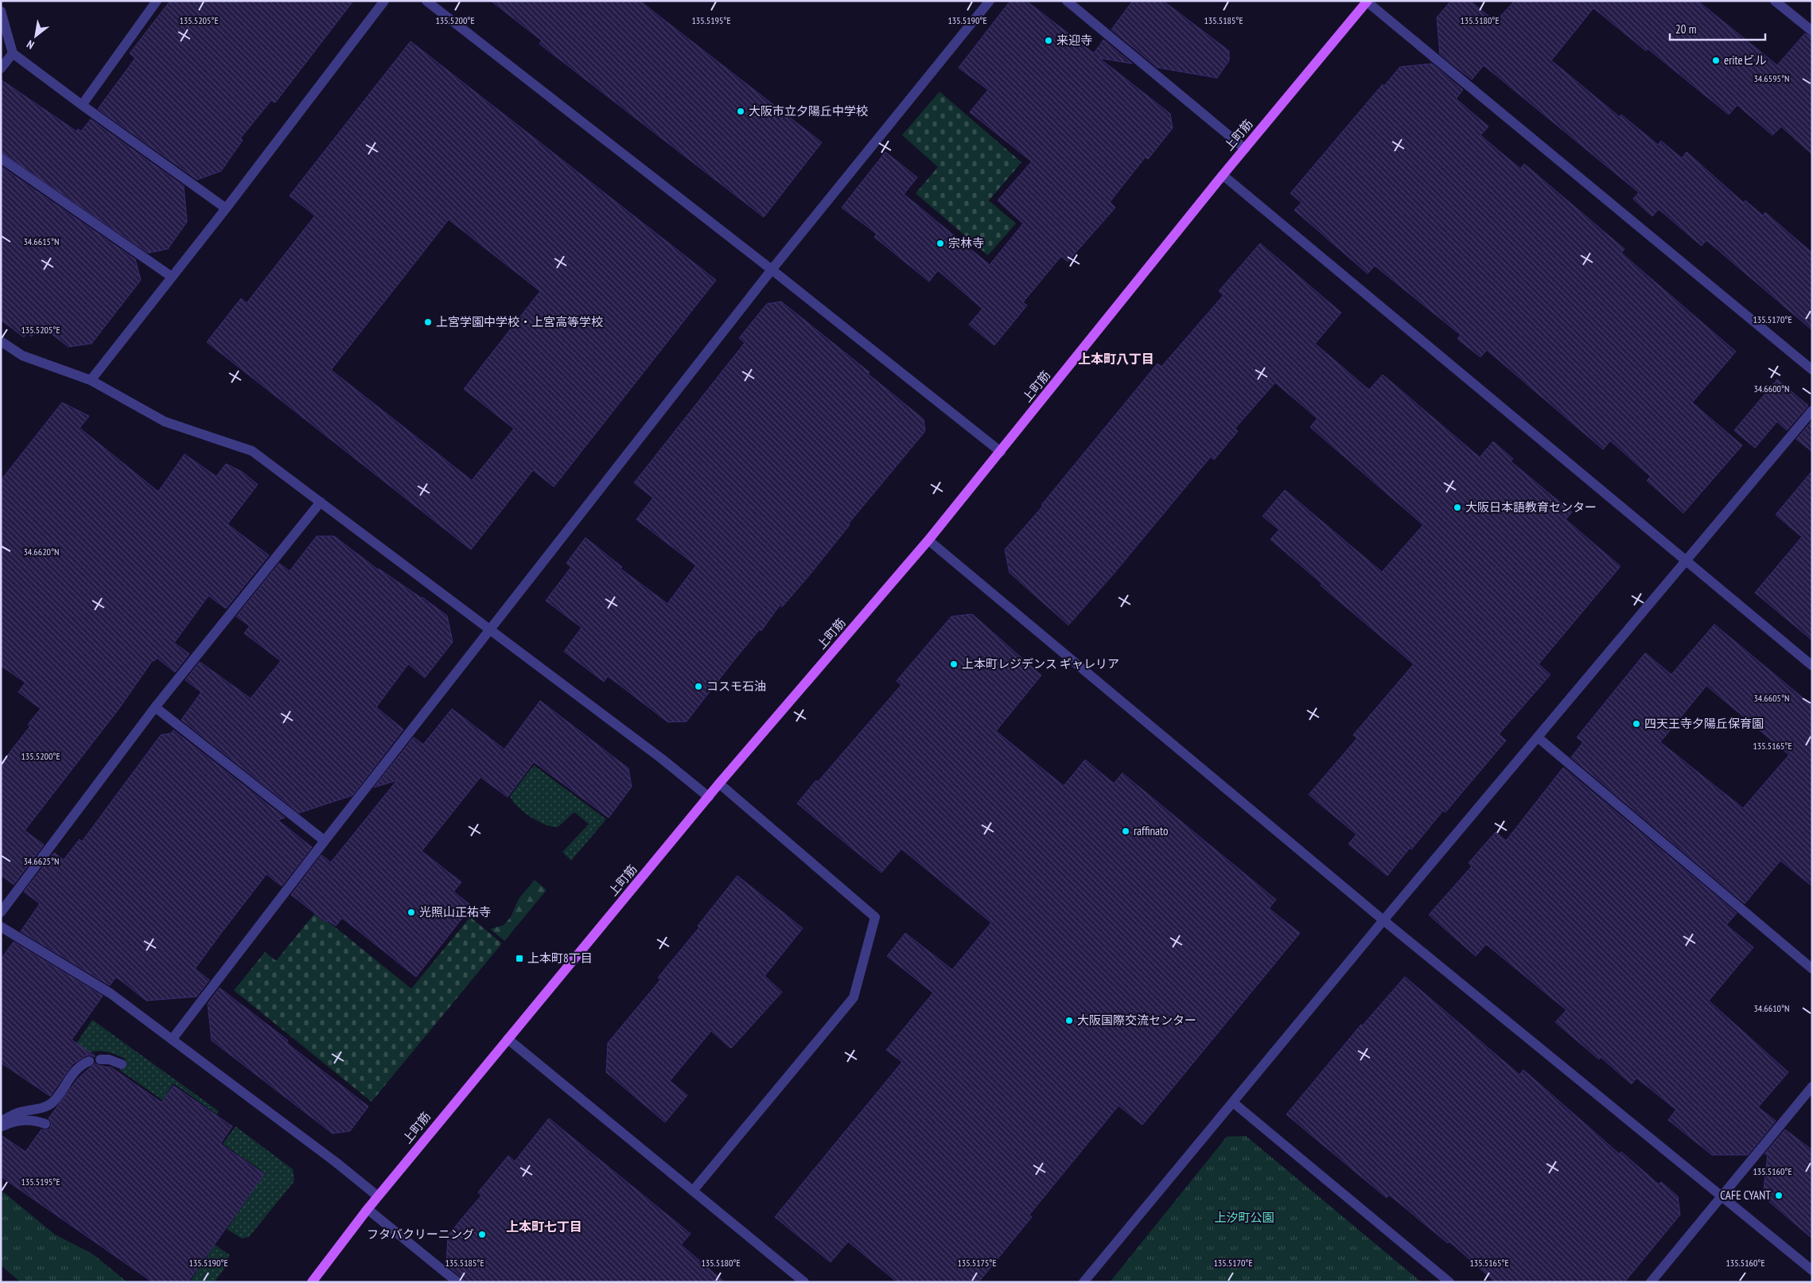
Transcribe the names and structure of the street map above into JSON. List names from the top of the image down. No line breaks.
{"streets":{"main road":["上町筋"]},"districts":["上本町八丁目","上本町七丁目"],"parks":["上汐町公園"],"places":{"other":["来迎寺","eriteビル","大阪市立夕陽丘中学校","宗林寺","上宮学園中学校・上宮高等学校","大阪日本語教育センター","上本町レジデンス ギャレリア","コスモ石油","四天王寺夕陽丘保育園","raffinato","光照山正祐寺","大阪国際交流センター","CAFE CYANT","フタバクリーニング"],"transit":["上本町8丁目"]},"scale_bar":"20 m","north":"bottom left","coordinates":["135.5205°E","135.5200°E","135.5195°E","135.5190°E","135.5185°E","135.5180°E","34.6595°N","34.6615°N","135.5170°E","34.6600°N","34.6620°N","34.6605°N","135.5165°E","34.6625°N","34.6610°N","135.5160°E","135.5175°E"]}
